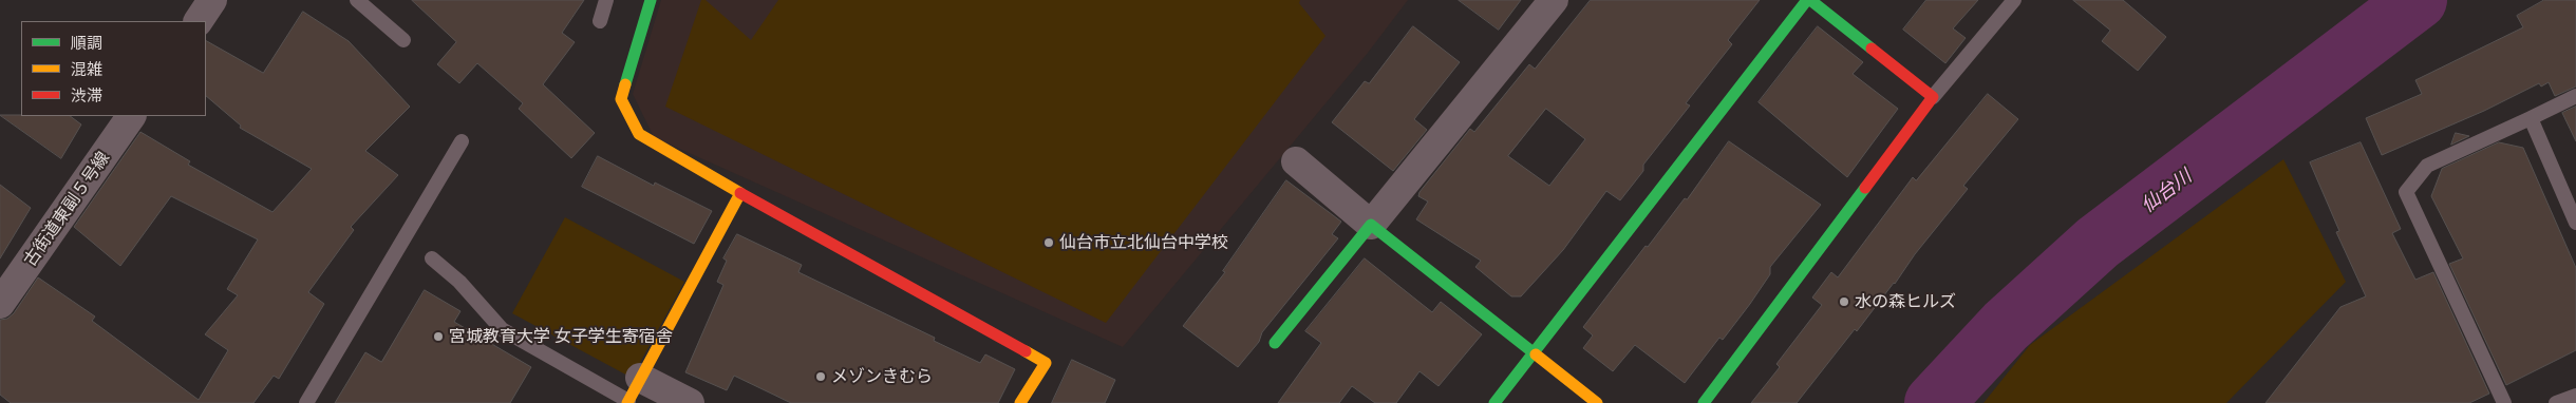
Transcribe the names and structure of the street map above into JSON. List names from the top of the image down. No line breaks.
{"streets":{"street":["古街道東副５号線"]},"water":["仙台川"],"places":["仙台市立北仙台中学校","水の森ヒルズ","宮城教育大学 女子学生寄宿舎","メゾンきむら"],"legend":["順調","混雑","渋滞"]}
